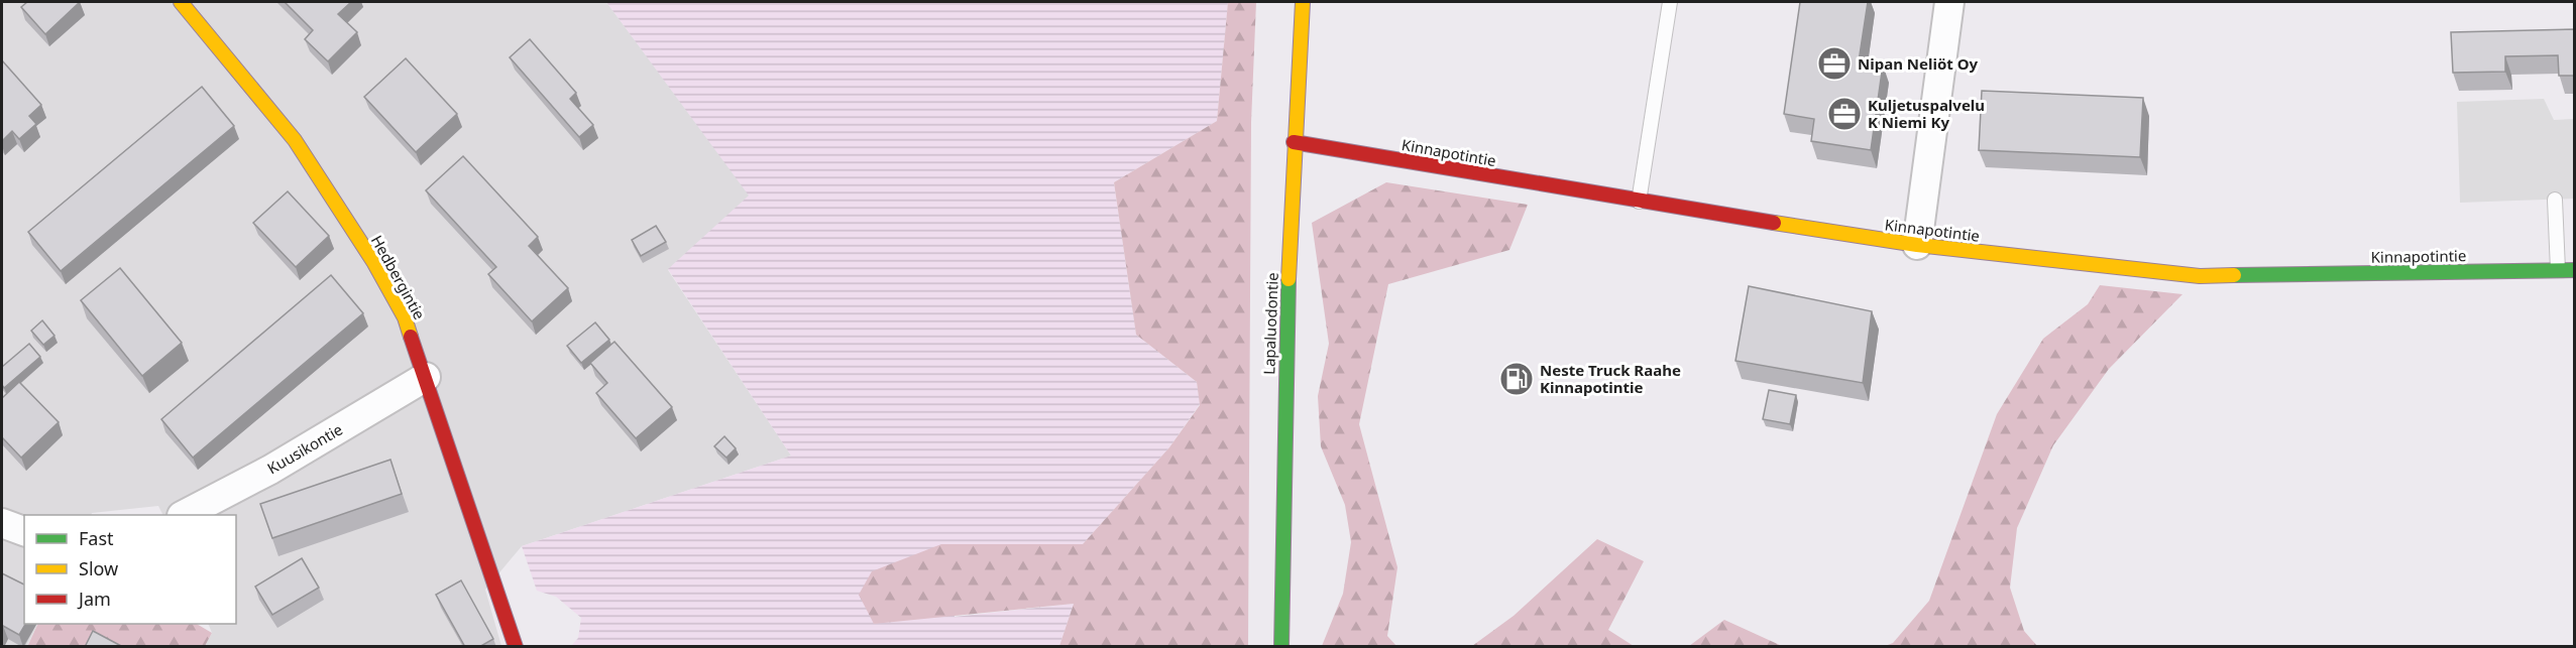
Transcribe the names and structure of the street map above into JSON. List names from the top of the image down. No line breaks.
{"streets":{"street":["Kinnapotintie","Hedbergintie","Lapaluodontie","Kuusikontie"]},"crossings":[["Kinnapotintie","Lapaluodontie"],["Hedbergintie","Kuusikontie"]],"places":{"office":["Nipan Neliöt Oy","Kuljetuspalvelu K Niemi Ky"],"fuel station":["Neste Truck Raahe Kinnapotintie"]},"legend":["Fast","Slow","Jam"]}
